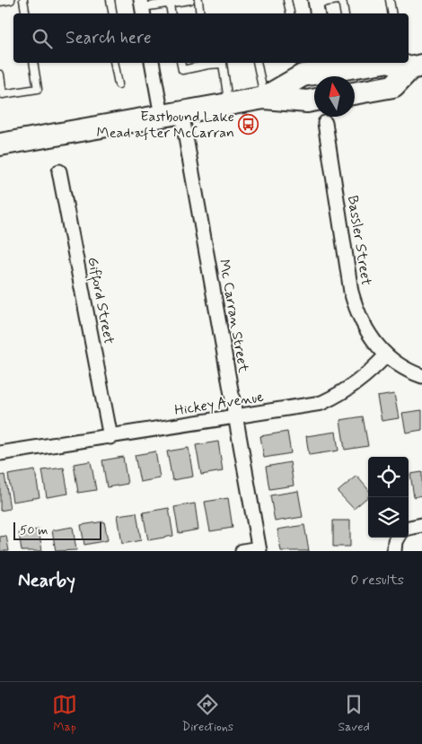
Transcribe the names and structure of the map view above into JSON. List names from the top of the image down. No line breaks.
{"streets":{"street":["Bassler Street","Gifford Street","Mc Carran Street","Hickey Avenue"]},"crossings":[["Bassler Street","Hickey Avenue"],["Gifford Street","Hickey Avenue"],["Mc Carran Street","Hickey Avenue"]],"places":{"bus stop":["Eastbound Lake Mead after McCarran"]},"scale_bar":"50 m","north":"top","page":{"search":"Search here","scale":"50 m","heading":["Nearby","0 results"],"nav":["Map","Directions","Saved"]}}
